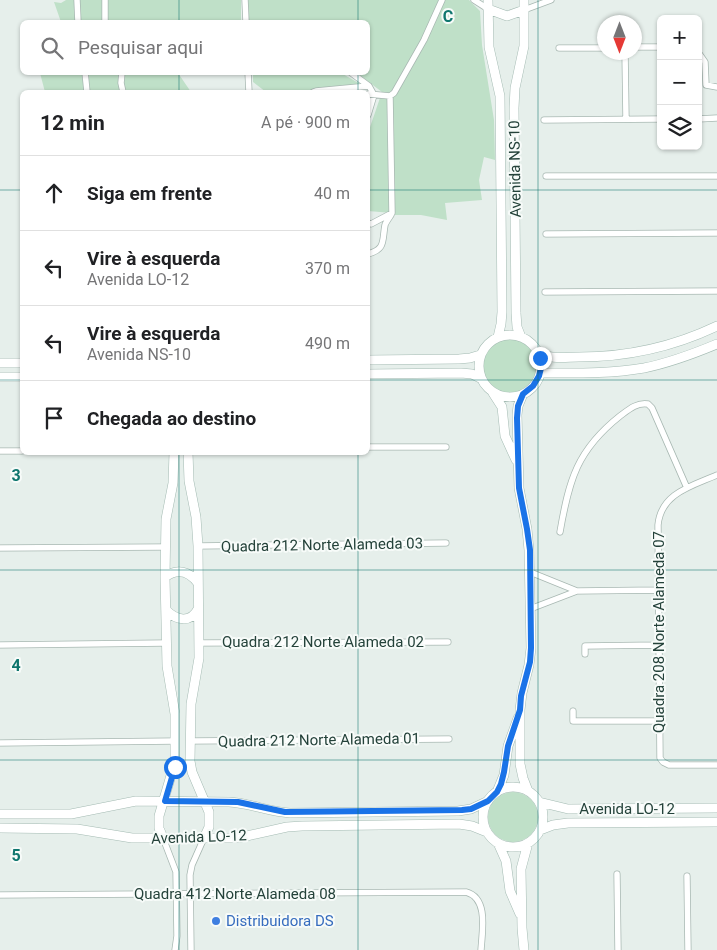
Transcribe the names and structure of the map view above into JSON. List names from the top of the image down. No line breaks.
{"streets":{"street":["Avenida NS-10","Quadra 212 Norte Alameda 03","Quadra 208 Norte Alameda 07","Quadra 212 Norte Alameda 02","Quadra 212 Norte Alameda 01","Avenida LO-12","Quadra 412 Norte Alameda 08"]},"places":["Distribuidora DS"],"north":"bottom","page":{"map_buttons":["+","−"],"search":"Pesquisar aqui","heading":["12 min","A pé · 900 m"],"list":[["Siga em frente","40 m"],["Vire à esquerda","Avenida LO-12","370 m"],["Vire à esquerda","Avenida NS-10","490 m"],"Chegada ao destino"]},"grid":{"columns":["C"],"rows":["3","4","5"]}}
